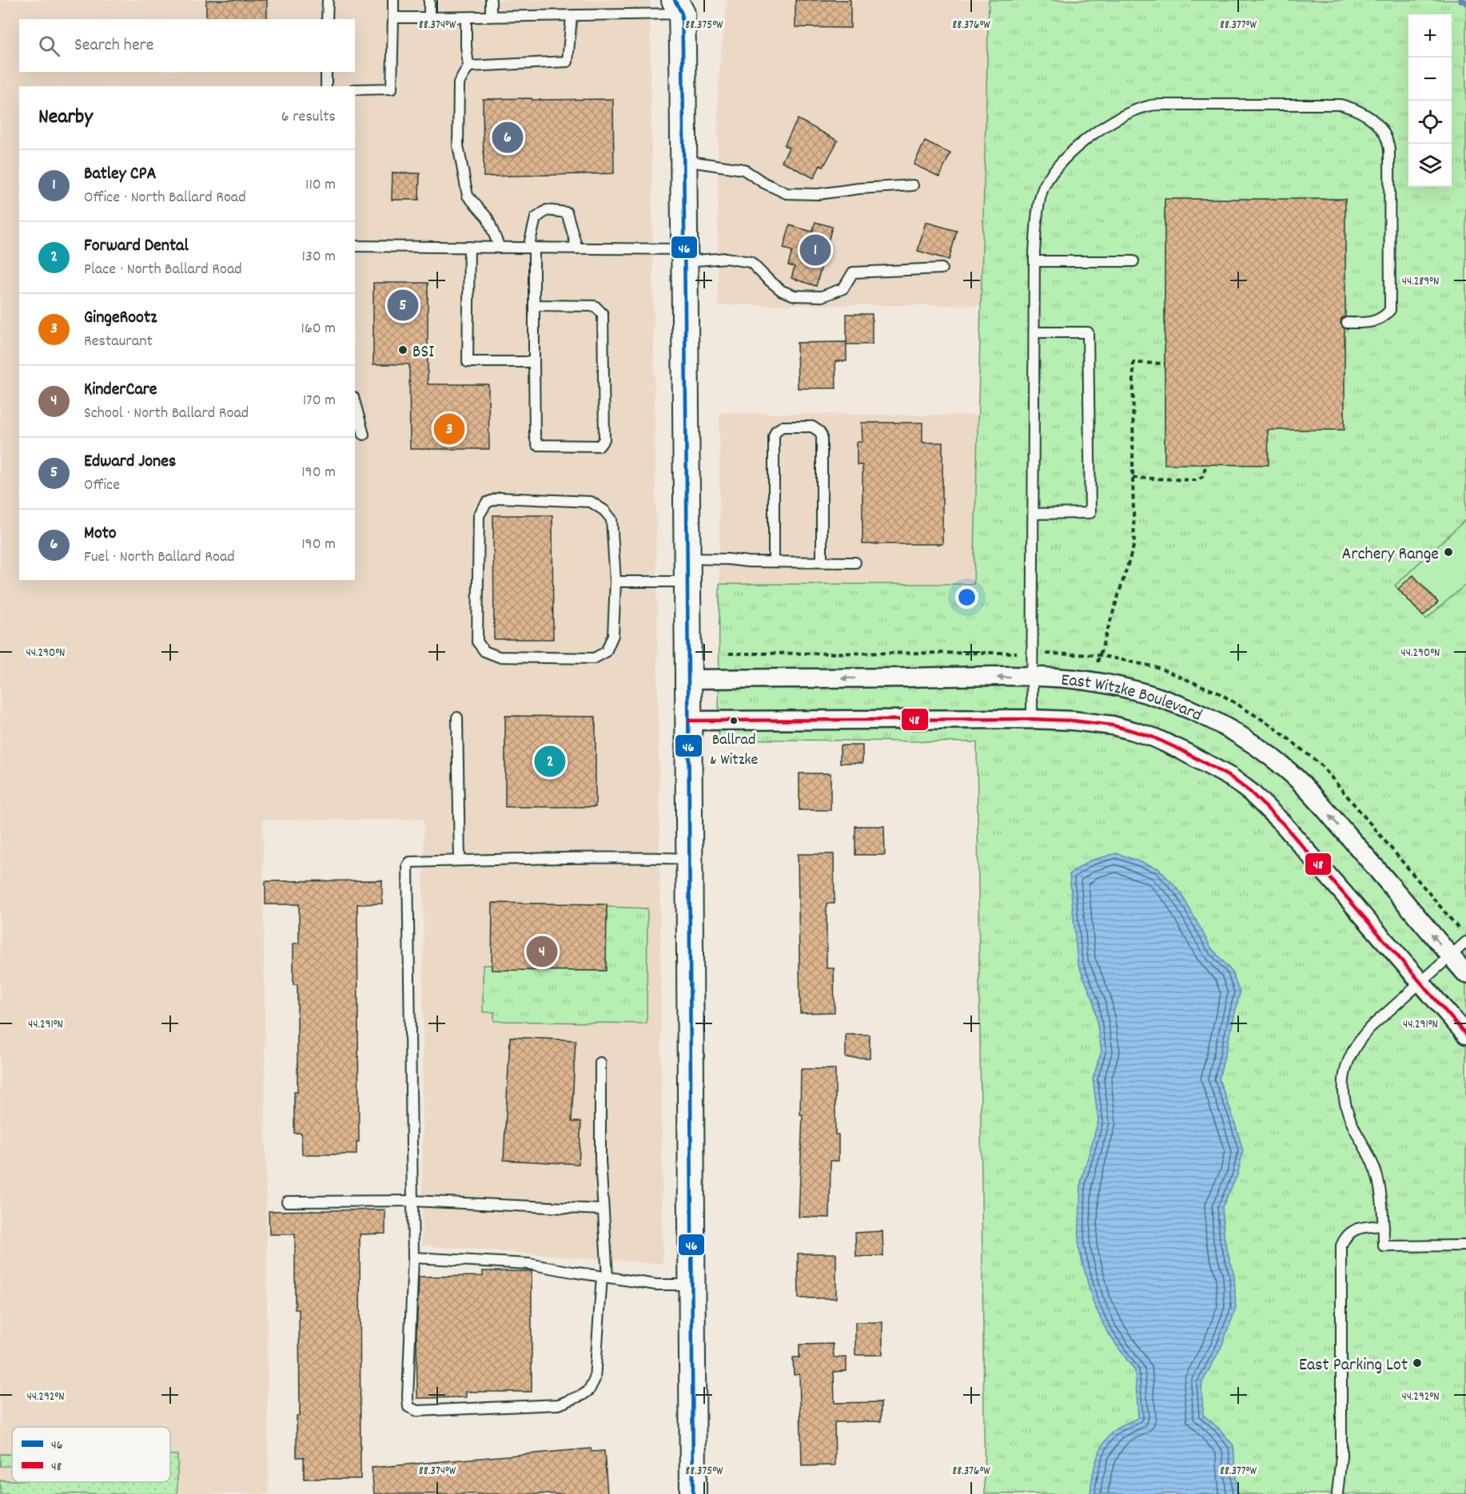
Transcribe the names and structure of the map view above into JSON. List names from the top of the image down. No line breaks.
{"streets":{"street":["East Witzke Boulevard"]},"places":["BSI","Archery Range","Ballrad & Witzke","East Parking Lot"],"lines":["transit line 46","transit line 48"],"legend":["46","48"],"page":{"map_buttons":["+","−"],"search":"Search here","heading":["Nearby","6 results"],"pins":["6","1","5","3","2","4"],"list":[{"mark":"1","name":"Batley CPA","note":"Office · North Ballard Road","value":"110 m"},{"mark":"2","name":"Forward Dental","note":"Place · North Ballard Road","value":"130 m"},{"mark":"3","name":"GingeRootz","note":"Restaurant","value":"160 m"},{"mark":"4","name":"KinderCare","note":"School · North Ballard Road","value":"170 m"},{"mark":"5","name":"Edward Jones","note":"Office","value":"190 m"},{"mark":"6","name":"Moto","note":"Fuel · North Ballard Road","value":"190 m"}]},"coordinates":["88.374°W","88.375°W","88.376°W","88.377°W","44.289°N","44.290°N","44.291°N","44.292°N"]}
